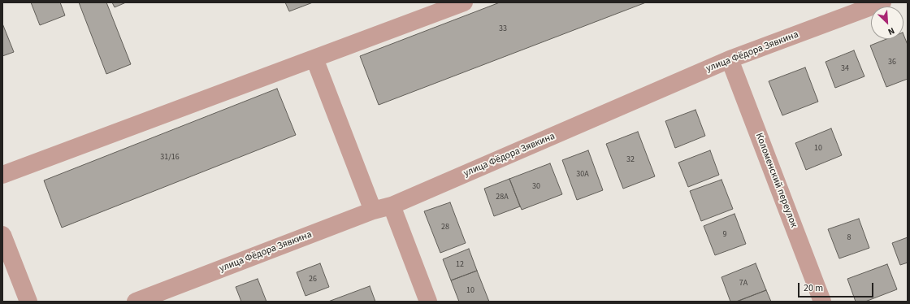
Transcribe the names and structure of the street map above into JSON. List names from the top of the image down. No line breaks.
{"streets":{"street":["улица Фёдора Зявкина","Коломенский переулок"]},"crossings":[["улица Фёдора Зявкина","Коломенский переулок"]],"house_numbers":["33","36","34","10","31/16","32","30А","30","28А","28","9","8","12","26","7А","10"],"scale_bar":"20 m","north":"bottom right"}
